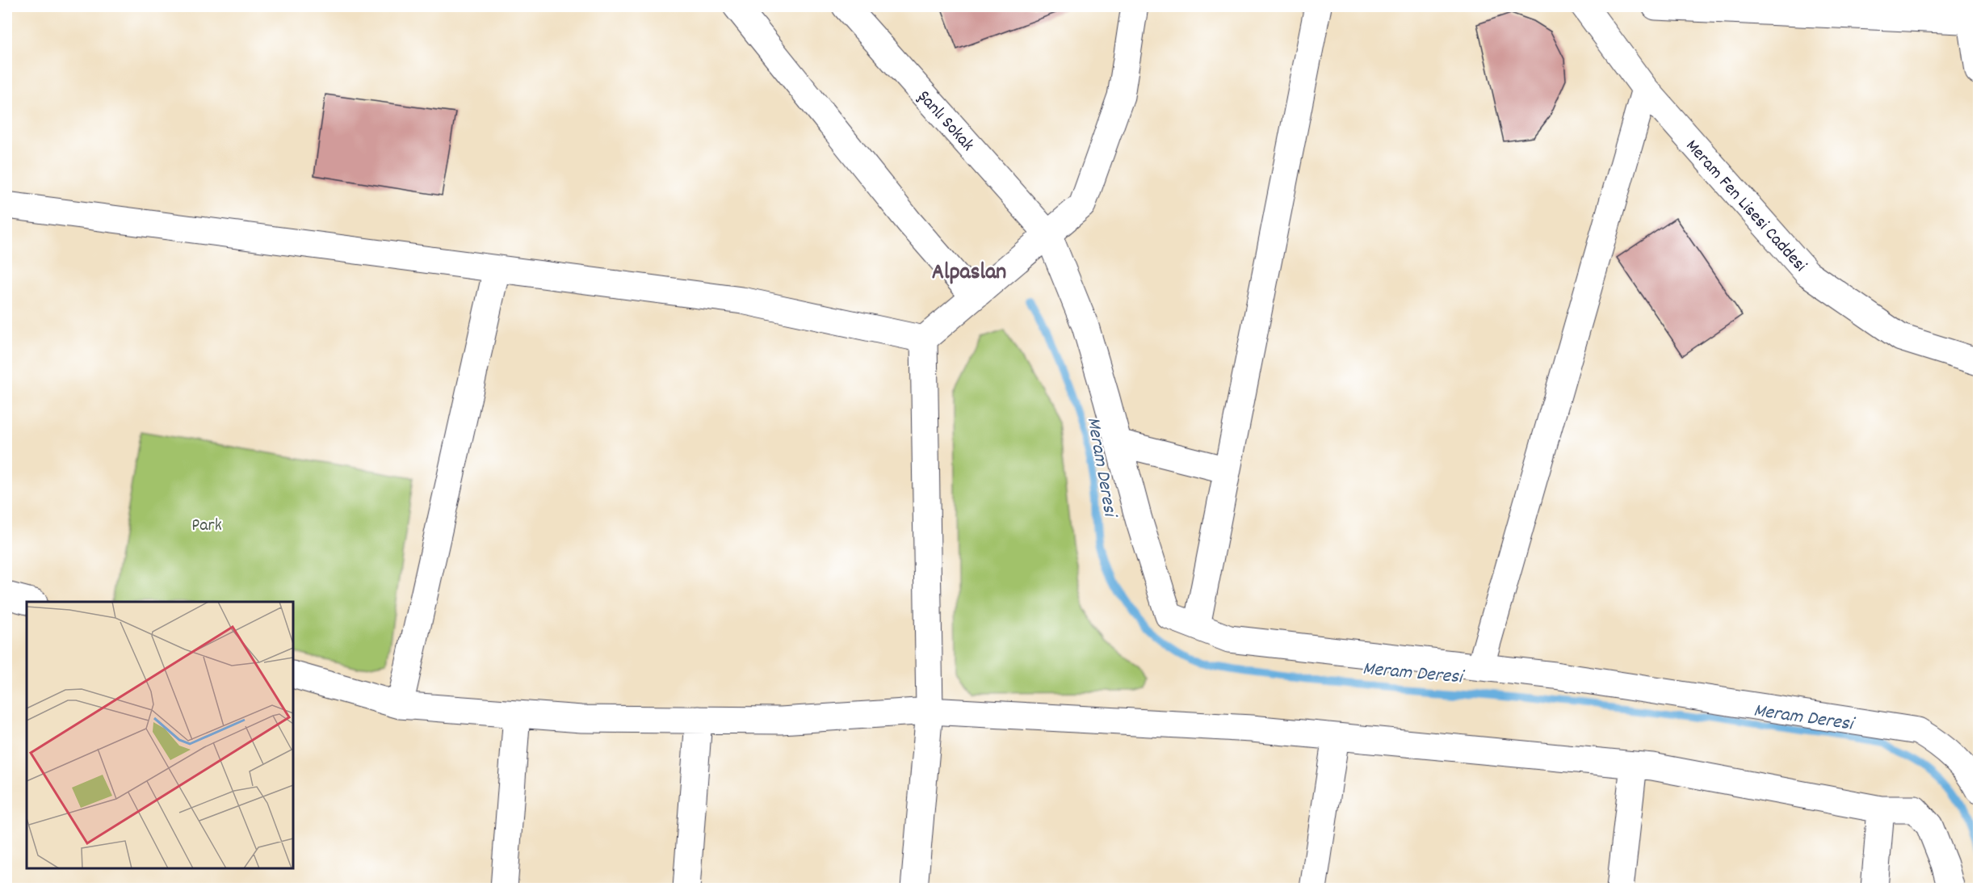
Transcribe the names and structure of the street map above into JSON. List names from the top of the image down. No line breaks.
{"streets":{"street":["Şanlı Sokak","Meram Fen Lisesi Caddesi"]},"districts":["Alpaslan"],"water":["Meram Deresi"],"parks":["Park"]}
